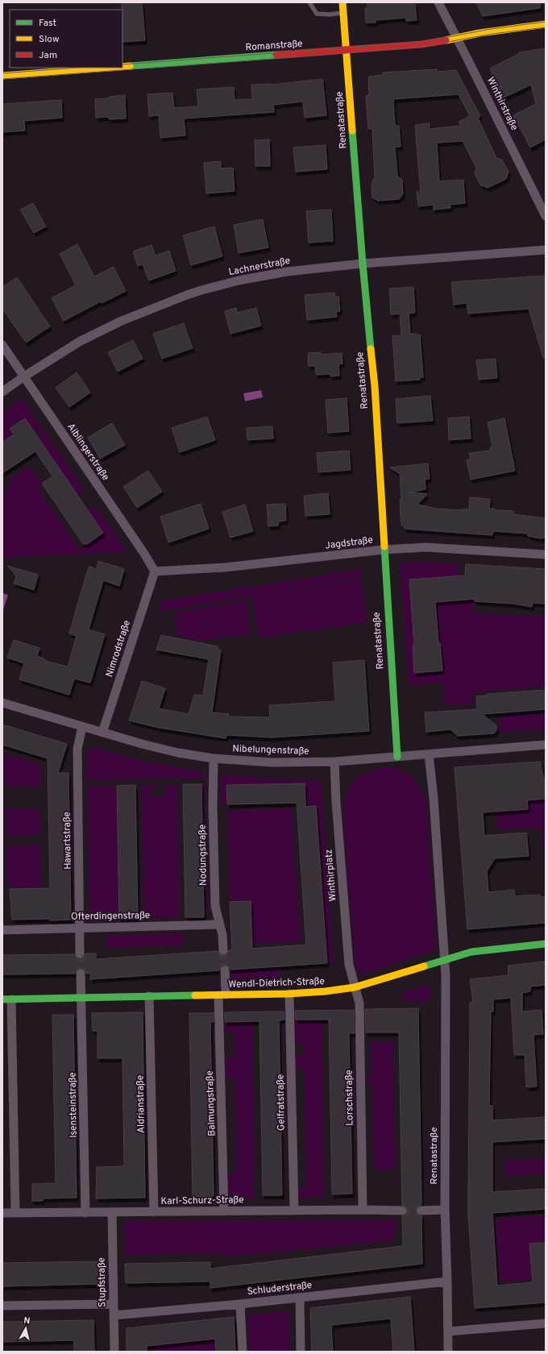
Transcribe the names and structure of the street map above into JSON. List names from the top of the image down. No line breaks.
{"streets":{"street":["Romanstraße","Winthirstraße","Renatastraße","Lachnerstraße","Aiblingerstraße","Jagdstraße","Nimrodstraße","Nibelungenstraße","Hawartstraße","Nodungstraße","Winthirplatz","Ofterdingenstraße","Wendl-Dietrich-Straße","Lorschstraße","Gelfratstraße","Balmungstraße","Aldrianstraße","Isensteinstraße","Karl-Schurz-Straße","Stupfstraße","Schluderstraße"]},"crossings":[["Romanstraße","Winthirstraße"],["Romanstraße","Renatastraße"],["Renatastraße","Lachnerstraße"],["Renatastraße","Jagdstraße"],["Renatastraße","Nibelungenstraße"],["Renatastraße","Wendl-Dietrich-Straße"],["Renatastraße","Schluderstraße"],["Lachnerstraße","Aiblingerstraße"],["Aiblingerstraße","Jagdstraße"],["Aiblingerstraße","Nimrodstraße"],["Jagdstraße","Nimrodstraße"],["Nimrodstraße","Nibelungenstraße"],["Nibelungenstraße","Hawartstraße"],["Nibelungenstraße","Nodungstraße"],["Nibelungenstraße","Winthirplatz"],["Hawartstraße","Ofterdingenstraße"],["Nodungstraße","Ofterdingenstraße"],["Winthirplatz","Wendl-Dietrich-Straße"],["Winthirplatz","Lorschstraße"],["Wendl-Dietrich-Straße","Lorschstraße"],["Wendl-Dietrich-Straße","Gelfratstraße"],["Wendl-Dietrich-Straße","Balmungstraße"],["Wendl-Dietrich-Straße","Aldrianstraße"],["Wendl-Dietrich-Straße","Isensteinstraße"],["Lorschstraße","Karl-Schurz-Straße"],["Gelfratstraße","Karl-Schurz-Straße"],["Balmungstraße","Karl-Schurz-Straße"],["Aldrianstraße","Karl-Schurz-Straße"],["Isensteinstraße","Karl-Schurz-Straße"],["Karl-Schurz-Straße","Stupfstraße"],["Stupfstraße","Schluderstraße"]],"legend":["Fast","Slow","Jam"],"north":"top"}
